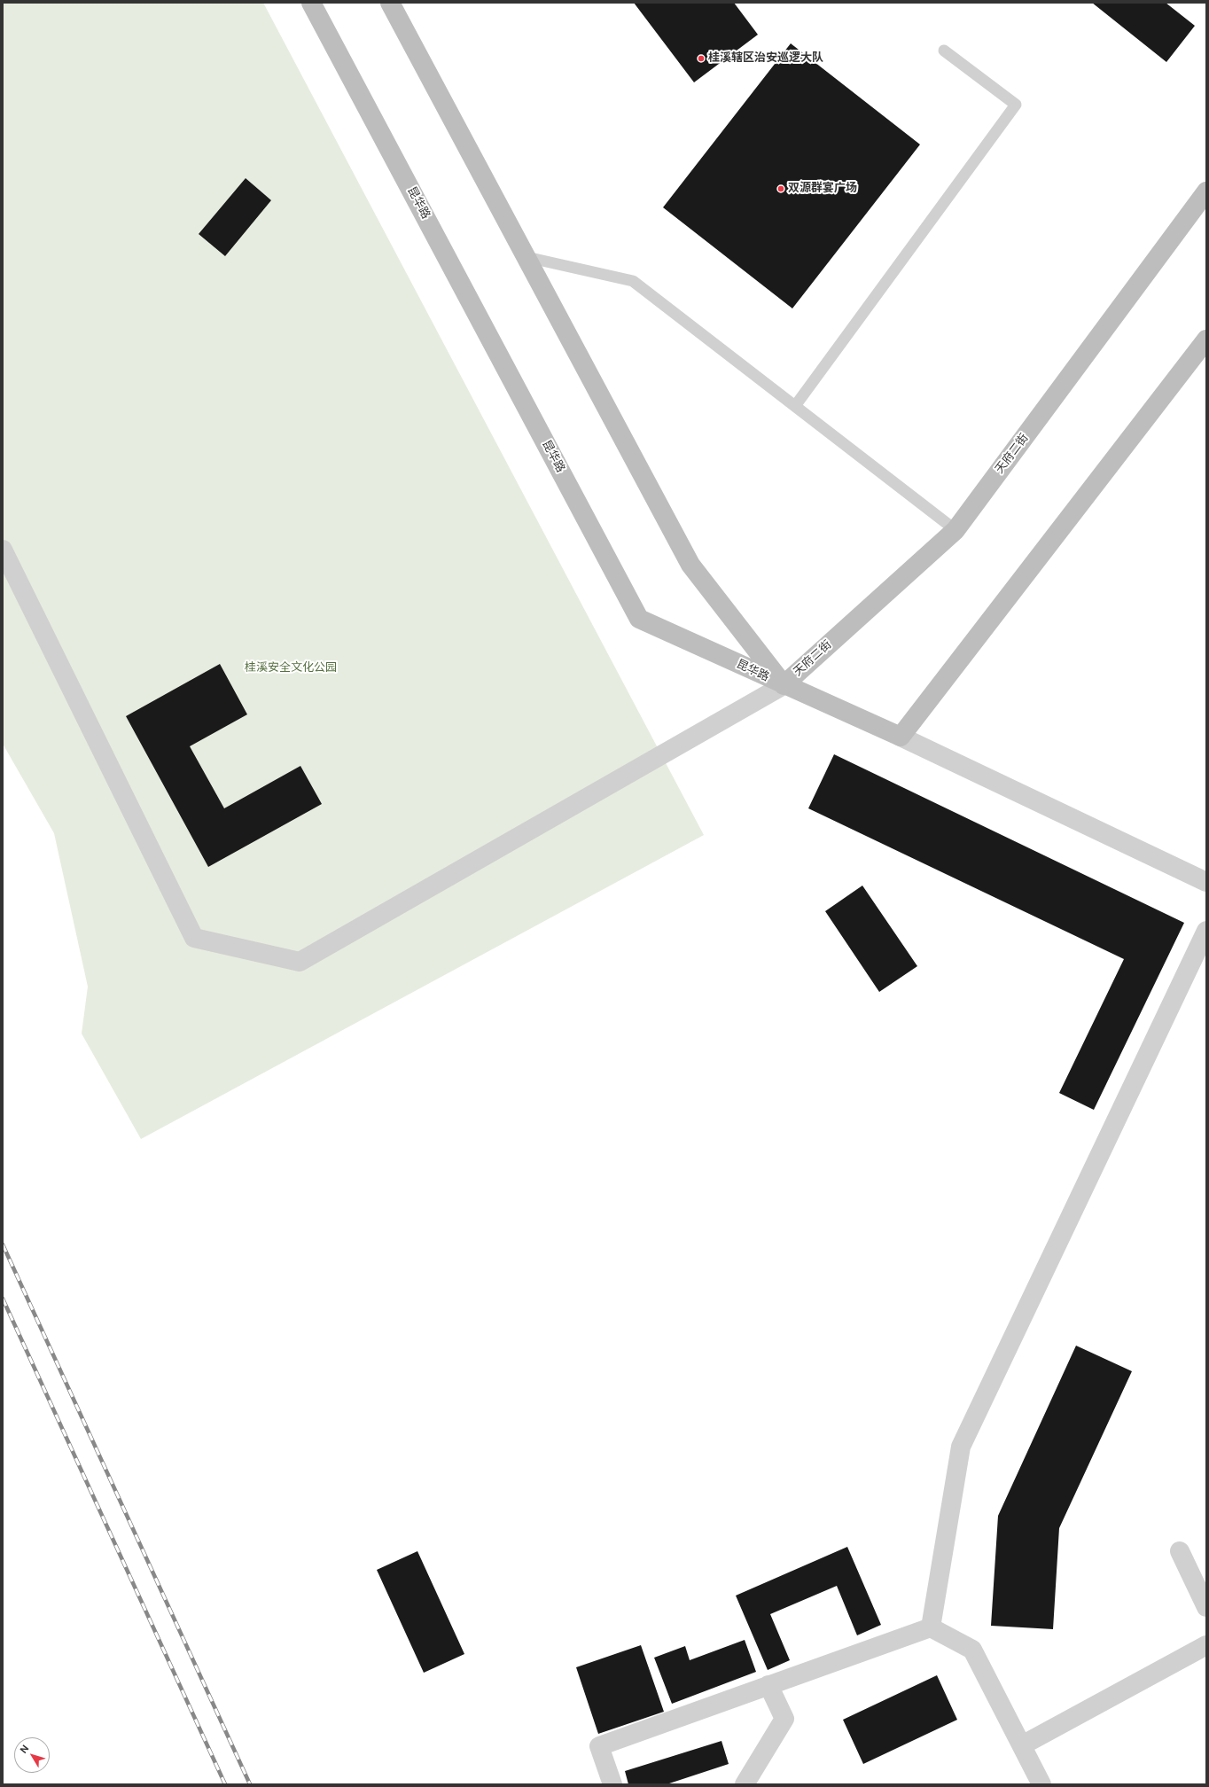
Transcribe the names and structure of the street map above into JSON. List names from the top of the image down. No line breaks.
{"streets":{"main road":["昆华路","天府二街"]},"crossings":[["昆华路","天府二街"]],"parks":["桂溪安全文化公园"],"places":["桂溪辖区治安巡逻大队","双源群宴广场"],"north":"top left"}
